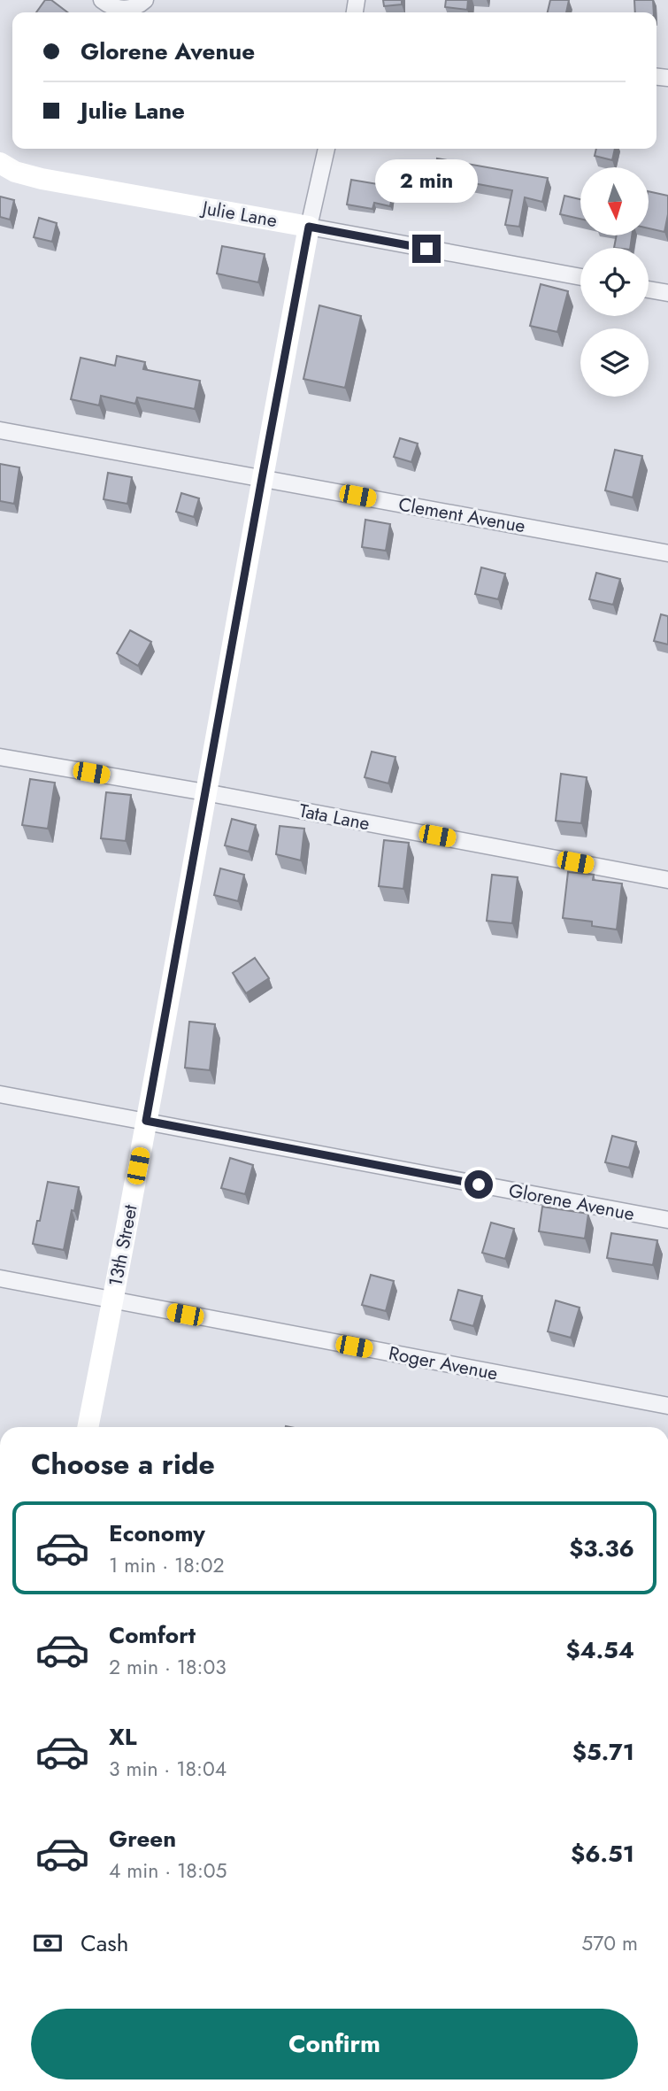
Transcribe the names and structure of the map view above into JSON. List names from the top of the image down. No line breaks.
{"streets":{"street":["Julie Lane","Clement Avenue","Tata Lane","Glorene Avenue","13th Street","Roger Avenue"]},"crossings":[["Julie Lane","13th Street"],["Clement Avenue","13th Street"],["Tata Lane","13th Street"],["Glorene Avenue","13th Street"],["13th Street","Roger Avenue"]],"north":"bottom","page":{"banner":["Glorene Avenue","Julie Lane"],"bubble":"2 min","heading":"Choose a ride","list":[{"name":"Economy","note":"1 min · 18:02","value":"$3.36"},{"name":"Comfort","note":"2 min · 18:03","value":"$4.54"},{"name":"XL","note":"3 min · 18:04","value":"$5.71"},{"name":"Green","note":"4 min · 18:05","value":"$6.51"}],"pay":["Cash","570 m"],"buttons":"Confirm"}}
